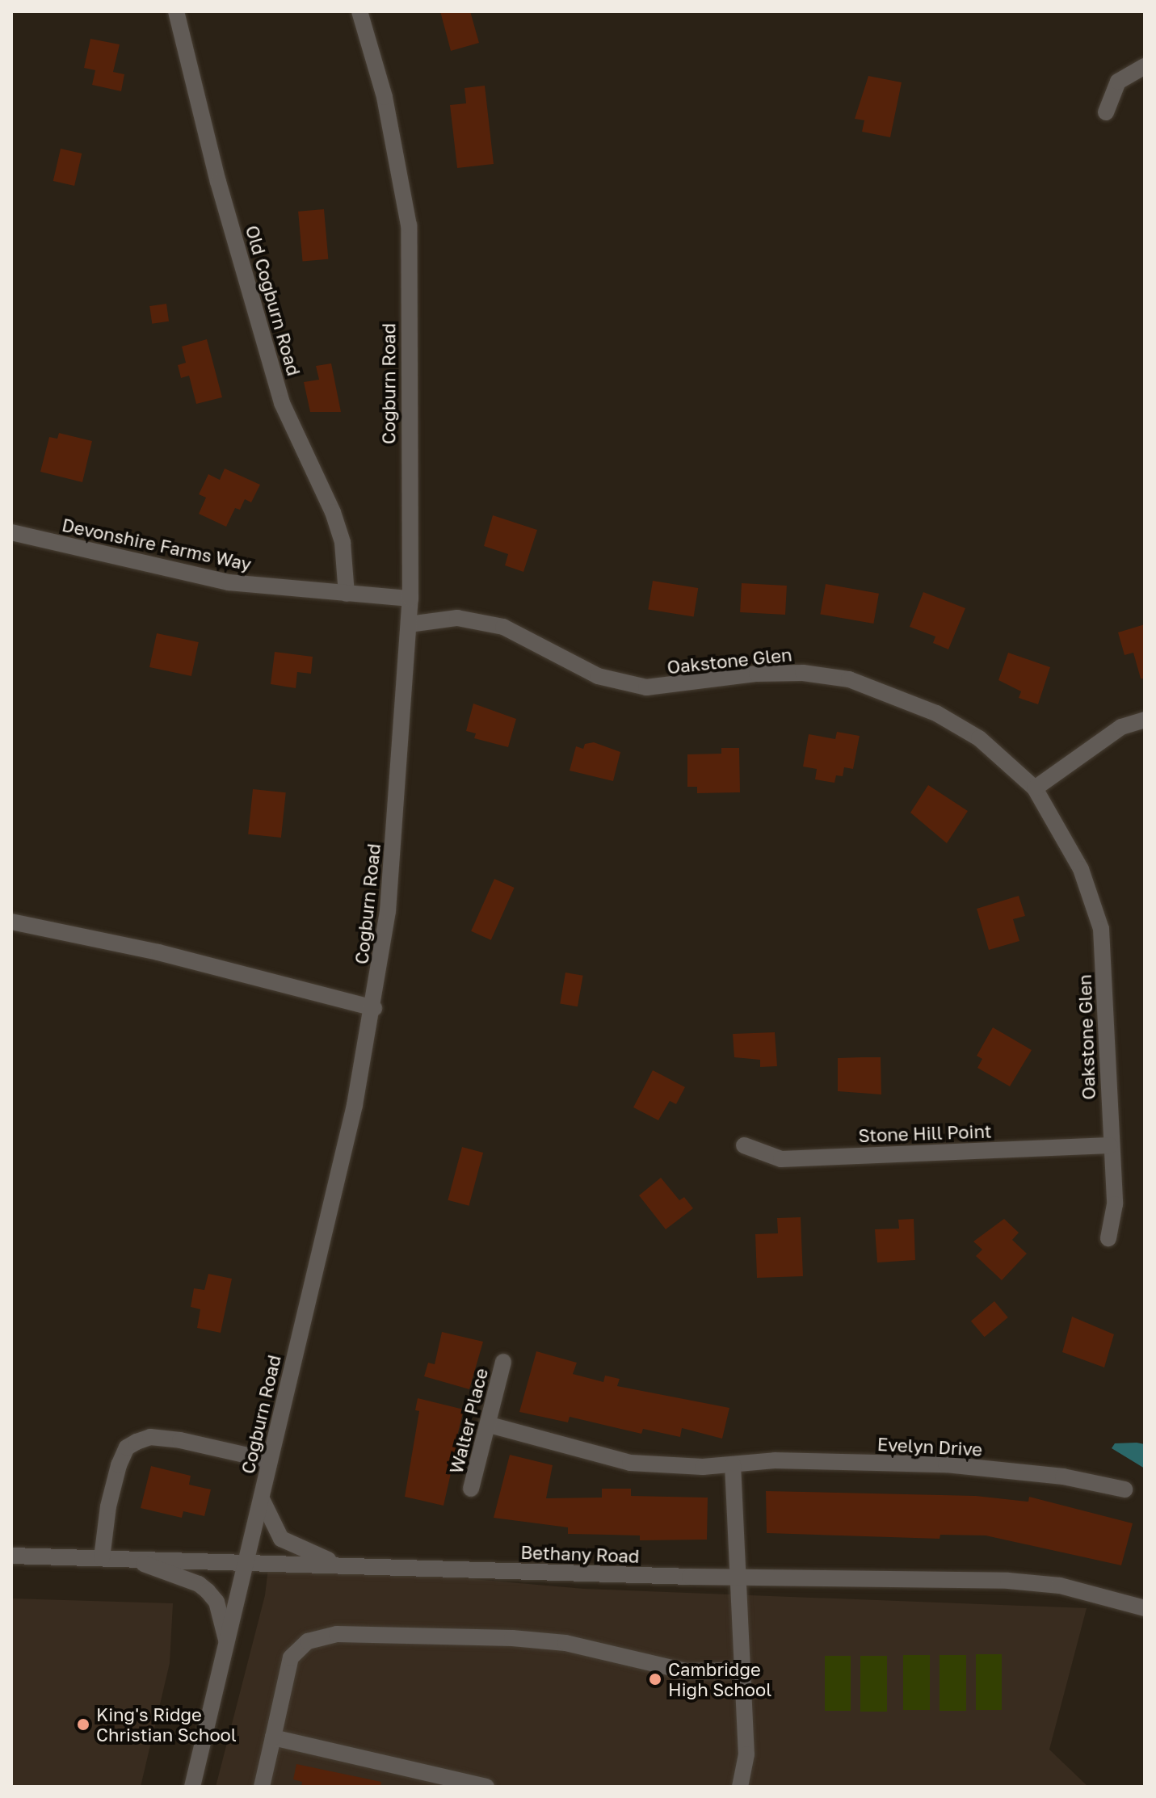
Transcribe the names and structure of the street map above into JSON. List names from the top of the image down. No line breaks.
{"streets":{"street":["Old Cogburn Road","Cogburn Road","Devonshire Farms Way","Oakstone Glen","Stone Hill Point","Walter Place","Evelyn Drive","Bethany Road"]},"crossings":[["Old Cogburn Road","Devonshire Farms Way"],["Cogburn Road","Devonshire Farms Way"],["Cogburn Road","Oakstone Glen"],["Cogburn Road","Bethany Road"],["Oakstone Glen","Stone Hill Point"],["Walter Place","Evelyn Drive"]],"places":["Cambridge High School","King's Ridge Christian School"]}
